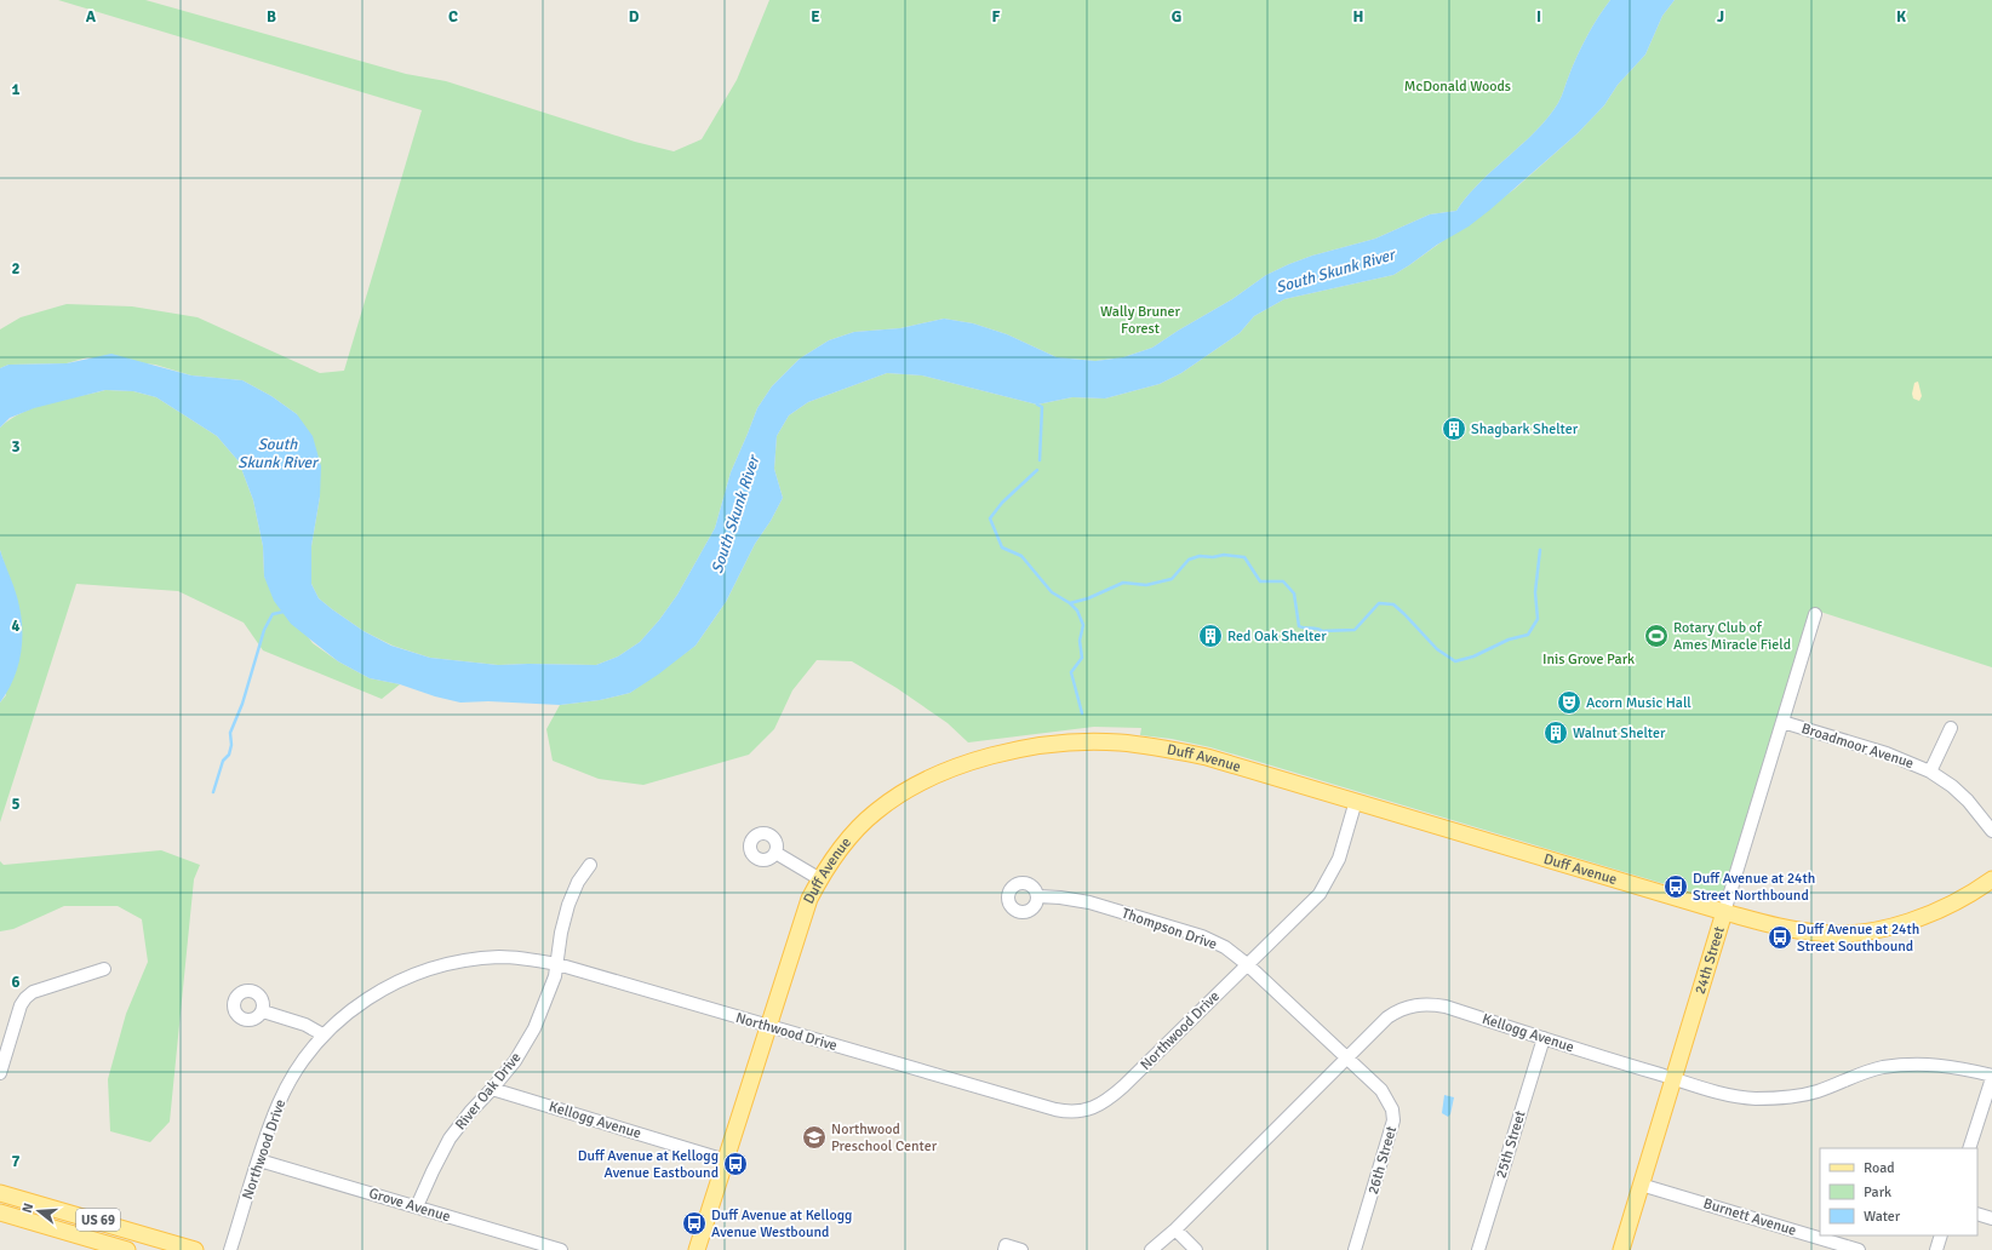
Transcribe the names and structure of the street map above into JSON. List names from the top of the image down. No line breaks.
{"streets":{"main road":["Duff Avenue","24th Street","US 69"],"street":["Broadmoor Avenue","Thompson Drive","Northwood Drive","Kellogg Avenue","River Oak Drive","25th Street","26th Street","Grove Avenue","Burnett Avenue"]},"crossings":[["Broadmoor Avenue","24th Street"],["Duff Avenue","24th Street"],["Duff Avenue","Northwood Drive"],["Duff Avenue","Kellogg Avenue"],["Thompson Drive","Northwood Drive"],["Thompson Drive","Kellogg Avenue"],["Thompson Drive","26th Street"],["24th Street","Kellogg Avenue"],["24th Street","Burnett Avenue"],["Northwood Drive","River Oak Drive"],["Northwood Drive","Grove Avenue"],["Kellogg Avenue","River Oak Drive"],["Kellogg Avenue","25th Street"],["Kellogg Avenue","26th Street"],["River Oak Drive","Grove Avenue"]],"water":["South Skunk River"],"parks":["McDonald Woods","Wally Bruner Forest","Inis Grove Park"],"places":{"building":["Shagbark Shelter","Red Oak Shelter","Walnut Shelter"],"sports":["Rotary Club of Ames Miracle Field"],"theatre":["Acorn Music Hall"],"bus stop":["Duff Avenue at 24th Street Northbound","Duff Avenue at 24th Street Southbound","Duff Avenue at Kellogg Avenue Eastbound","Duff Avenue at Kellogg Avenue Westbound"],"school or university":["Northwood Preschool Center"]},"legend":["Road","Park","Water"],"north":"left","grid":{"columns":["A","B","C","D","E","F","G","H","I","J","K"],"rows":["1","2","3","4","5","6","7"]}}
